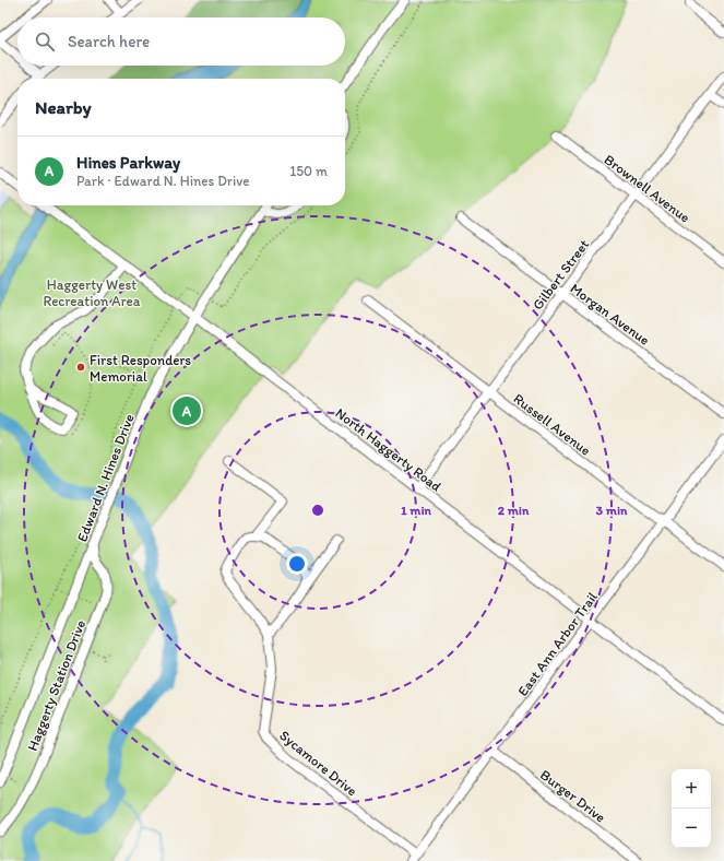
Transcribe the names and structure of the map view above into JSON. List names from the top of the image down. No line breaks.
{"streets":{"street":["Brownell Avenue","Gilbert Street","Morgan Avenue","Russell Avenue","North Haggerty Road","Edward N. Hines Drive","East Ann Arbor Trail","Haggerty Station Drive","Sycamore Drive","Burger Drive"]},"crossings":[["Brownell Avenue","Gilbert Street"],["Gilbert Street","Morgan Avenue"],["Gilbert Street","Russell Avenue"],["Gilbert Street","North Haggerty Road"],["Russell Avenue","East Ann Arbor Trail"],["North Haggerty Road","Edward N. Hines Drive"],["North Haggerty Road","East Ann Arbor Trail"],["Edward N. Hines Drive","Haggerty Station Drive"],["East Ann Arbor Trail","Sycamore Drive"],["East Ann Arbor Trail","Burger Drive"]],"parks":["Haggerty West Recreation Area"],"places":["First Responders Memorial"],"page":{"search":"Search here","heading":"Nearby","list":[{"mark":"A","name":"Hines Parkway","note":"Park · Edward N. Hines Drive","value":"150 m"}],"pins":"A","map_buttons":["+","−"]},"rings":["1 min","2 min","3 min"]}
